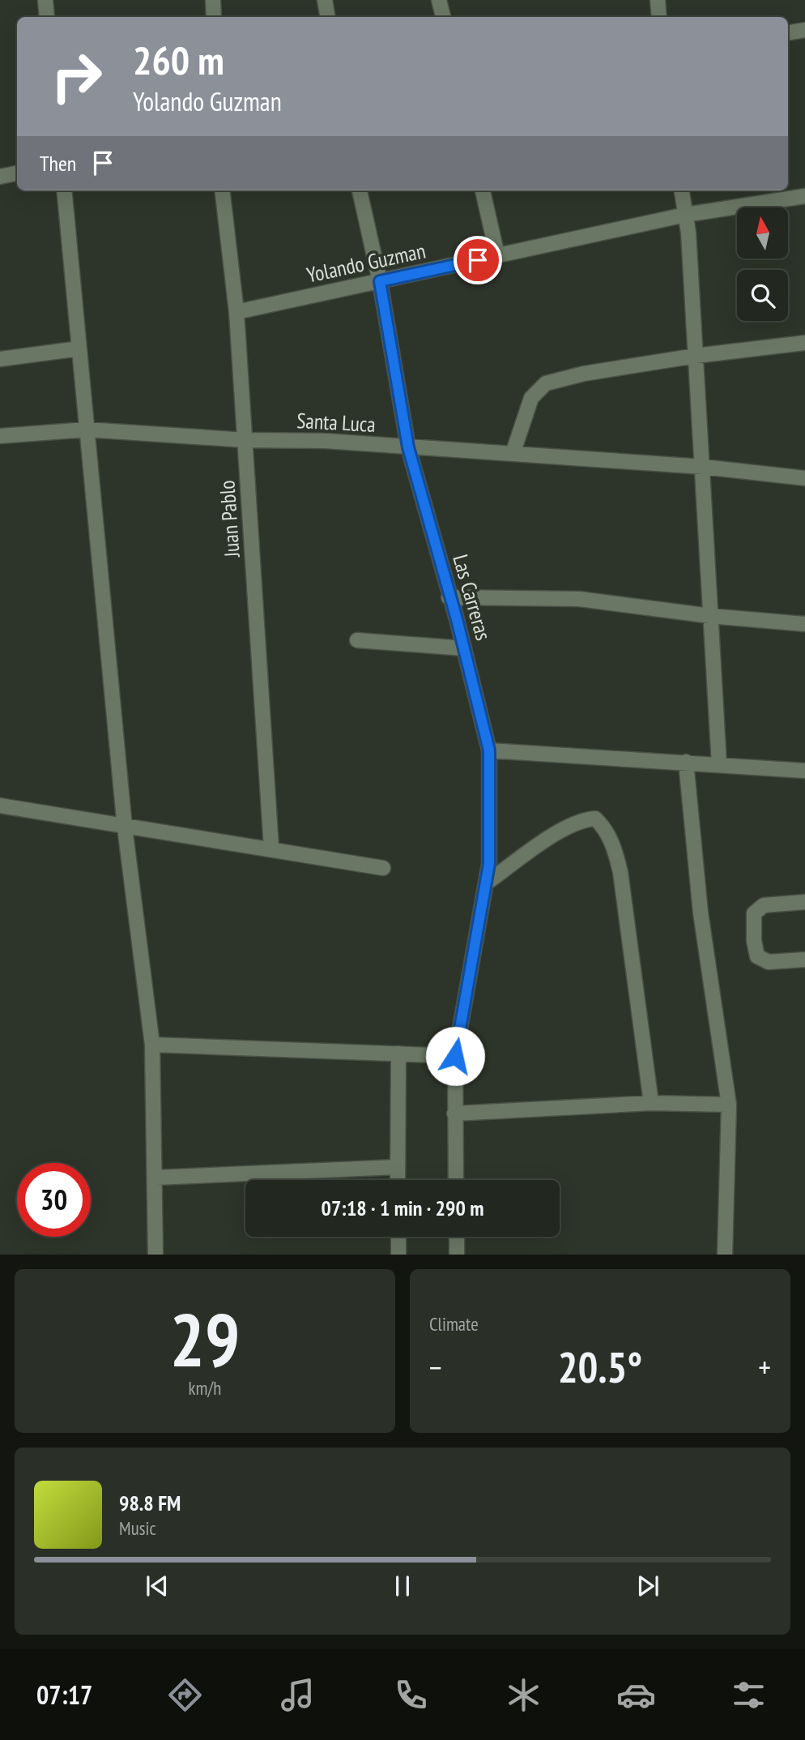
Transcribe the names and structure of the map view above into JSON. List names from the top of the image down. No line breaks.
{"streets":{"street":["Yolando Guzman","Santa Luca","Juan Pablo","Las Carreras"]},"crossings":[["Yolando Guzman","Juan Pablo"],["Yolando Guzman","Las Carreras"],["Santa Luca","Juan Pablo"],["Santa Luca","Las Carreras"]],"north":"top","page":{"turn":["260 m","Yolando Guzman"],"then":"Then","limit":"30","trip":"07:18 · 1 min · 290 m","tile":[["29","km/h"],"Climate"],"heat":["−","20.5°","+"],"song":["98.8 FM","Music"],"tabs":"07:17"}}
